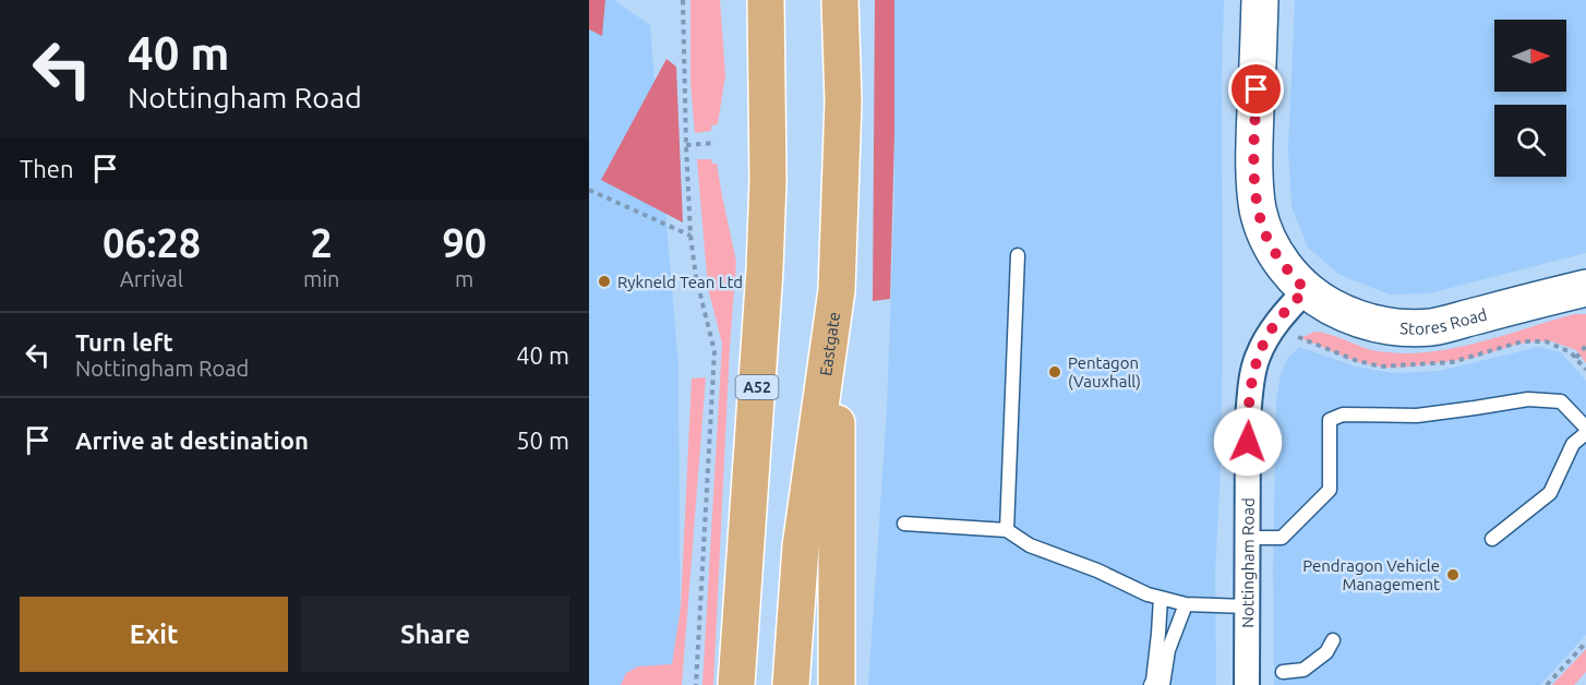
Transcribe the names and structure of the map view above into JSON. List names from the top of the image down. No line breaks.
{"streets":{"main road":["Eastgate","A52"],"street":["Stores Road","Nottingham Road"]},"crossings":[["Stores Road","Nottingham Road"]],"places":["Rykneld Tean Ltd","Pentagon (Vauxhall)","Pendragon Vehicle Management"],"north":"right","page":{"turn":["40 m","Nottingham Road"],"then":"Then","eta":["06:28","Arrival","2","min","90","m"],"list":[{"name":"Turn left","note":"Nottingham Road","value":"40 m"},{"name":"Arrive at destination","value":"50 m"}],"buttons":["Exit","Share"]}}
